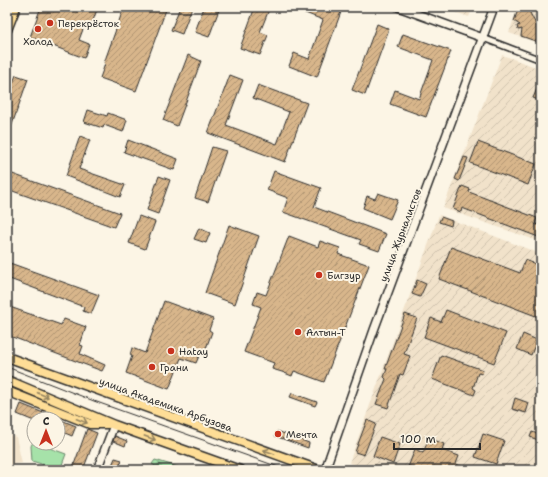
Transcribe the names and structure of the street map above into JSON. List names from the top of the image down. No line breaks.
{"streets":{"main road":["улица Академика Арбузова"],"street":["улица Журналистов"]},"places":["Перекрёсток","Холод","Бигзур","Алтын-Т","Hatay","Грани","Мечта"],"scale_bar":"100 m","north":"top"}
